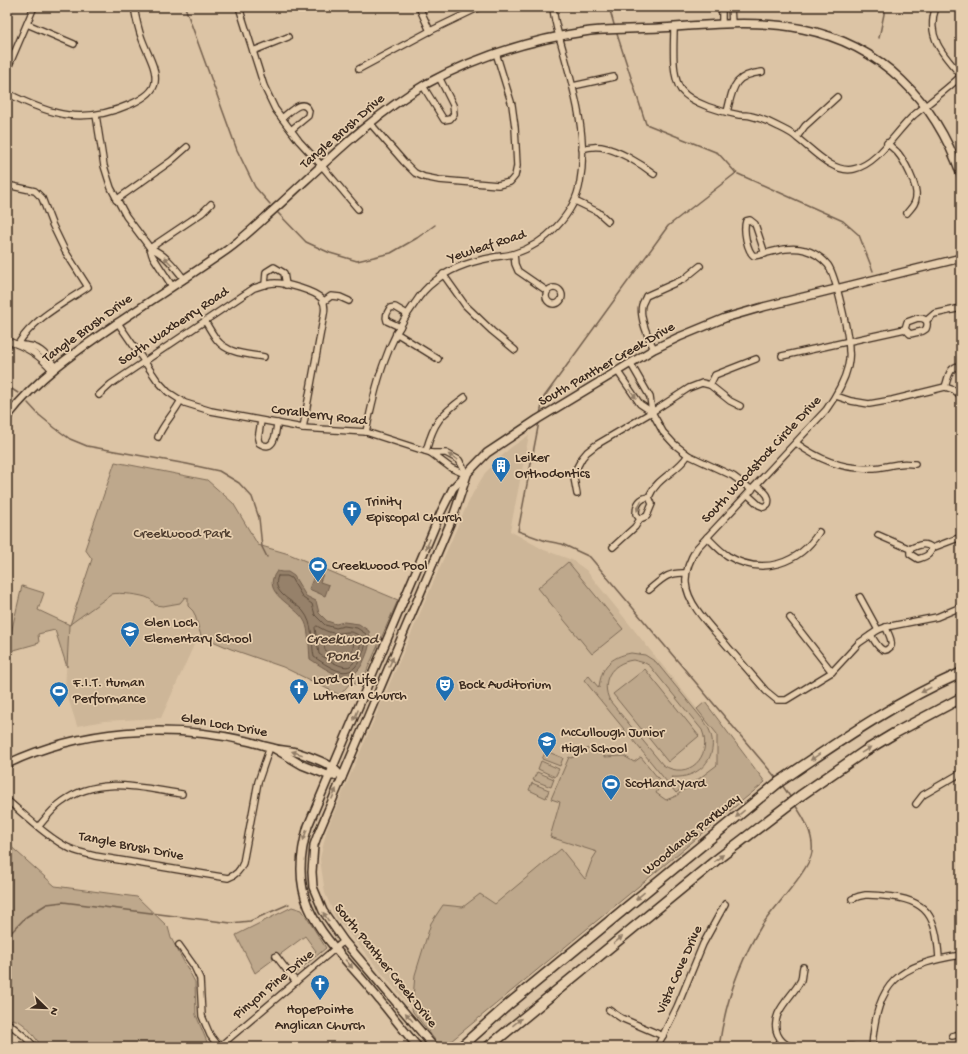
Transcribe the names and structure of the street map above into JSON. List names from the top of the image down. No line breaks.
{"streets":{"main road":["Woodlands Parkway"],"street":["Tangle Brush Drive","Yewleaf Road","South Waxberry Road","South Panther Creek Drive","Coralberry Road","South Woodstock Circle Drive","Glen Loch Drive","Vista Cove Drive","Pinyon Pine Drive"]},"crossings":[["Tangle Brush Drive","Yewleaf Road"],["Tangle Brush Drive","Coralberry Road"],["Tangle Brush Drive","Glen Loch Drive"],["Yewleaf Road","Coralberry Road"],["South Waxberry Road","Coralberry Road"],["South Panther Creek Drive","Coralberry Road"],["South Panther Creek Drive","South Woodstock Circle Drive"],["South Panther Creek Drive","Glen Loch Drive"],["South Panther Creek Drive","Pinyon Pine Drive"]],"water":["Creekwood Pond"],"parks":["Creekwood Park"],"places":{"building":["Leiker Orthodontics"],"church":["Trinity Episcopal Church","Lord of Life Lutheran Church","HopePointe Anglican Church"],"sports":["Creekwood Pool","F.I.T. Human Performance","Scotland Yard"],"school or university":["Glen Loch Elementary School","McCullough Junior High School"],"theatre":["Bock Auditorium"]},"north":"bottom right"}
